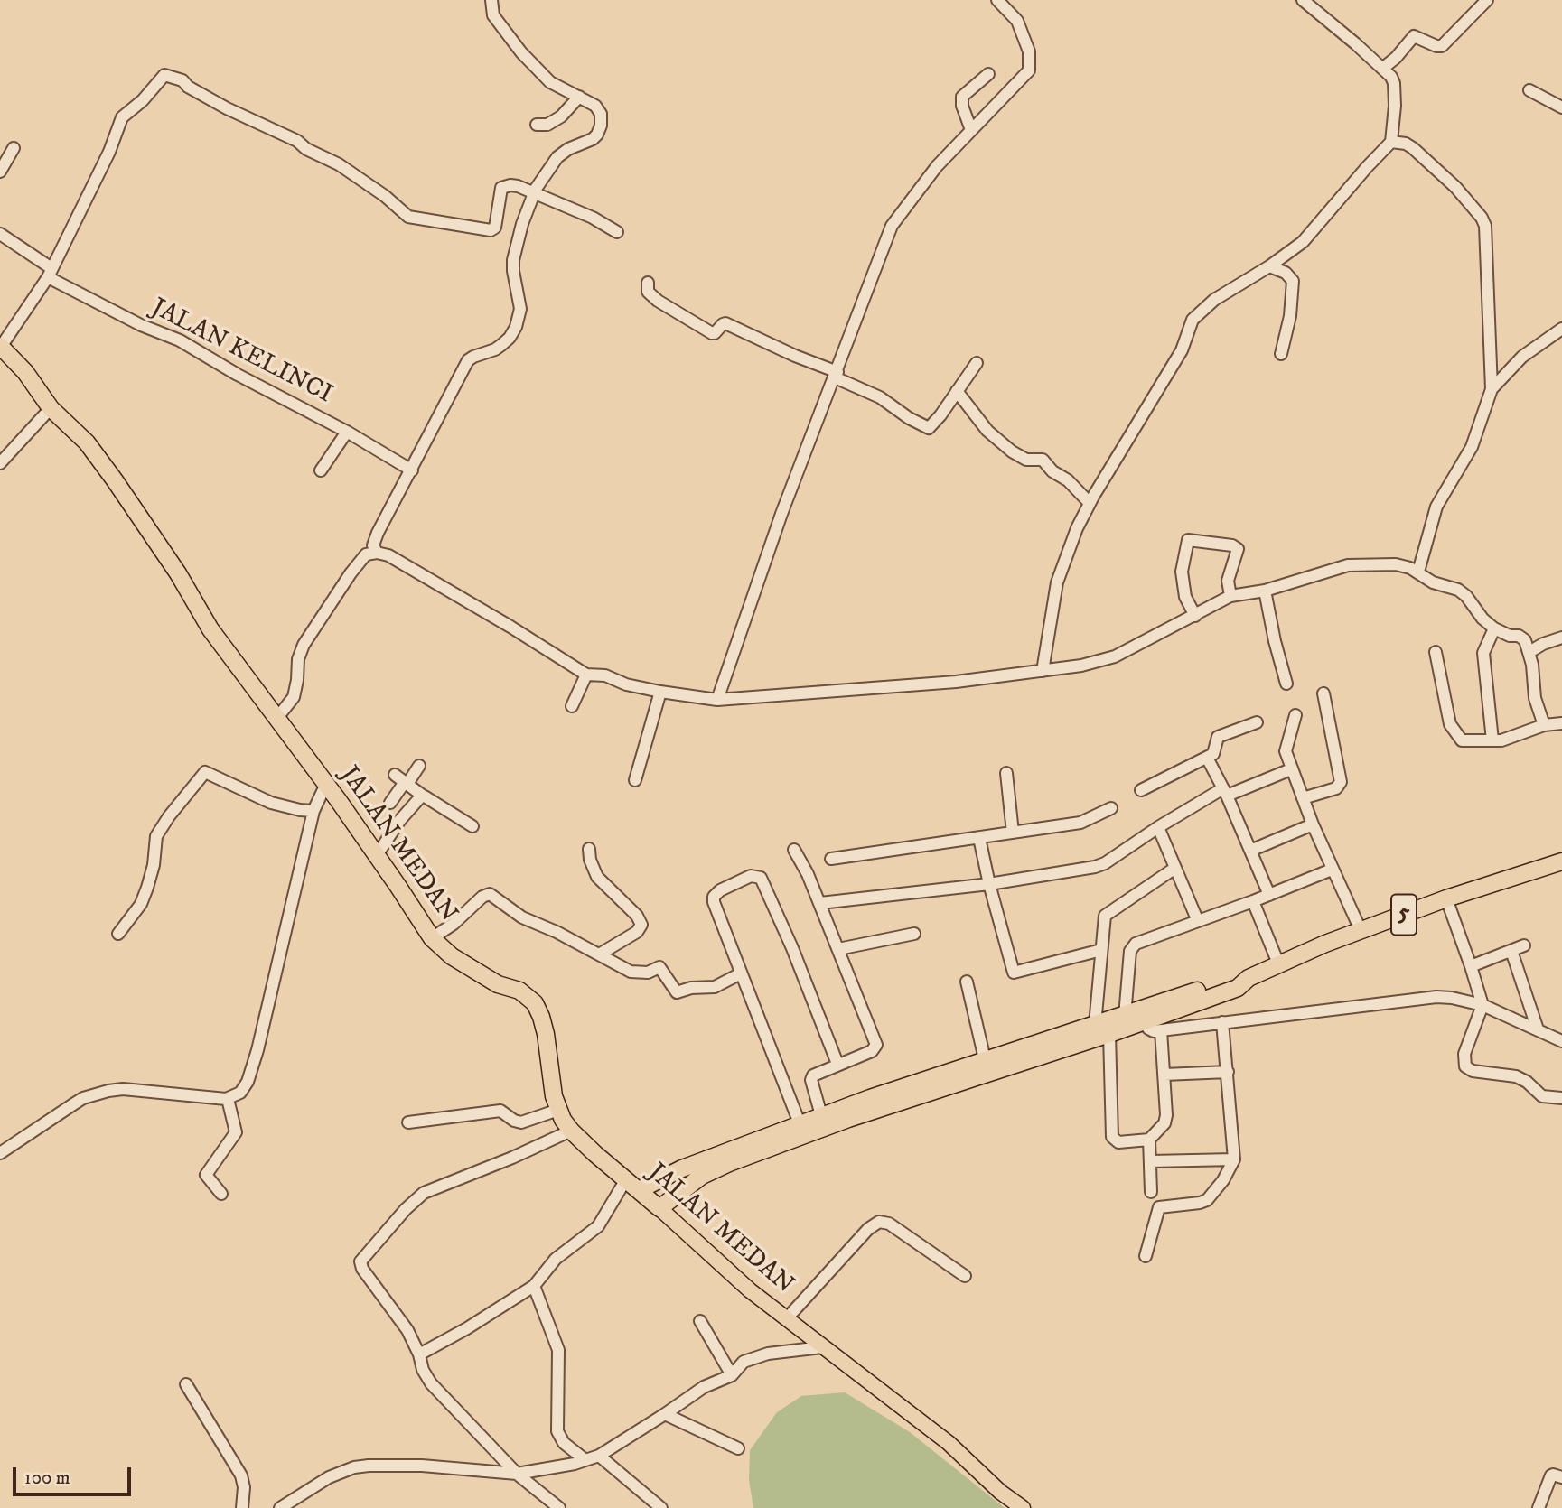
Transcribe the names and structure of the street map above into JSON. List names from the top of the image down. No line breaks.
{"streets":{"highway":["JALAN MEDAN","5"],"street":["JALAN KELINCI"]},"scale_bar":"100 m"}
